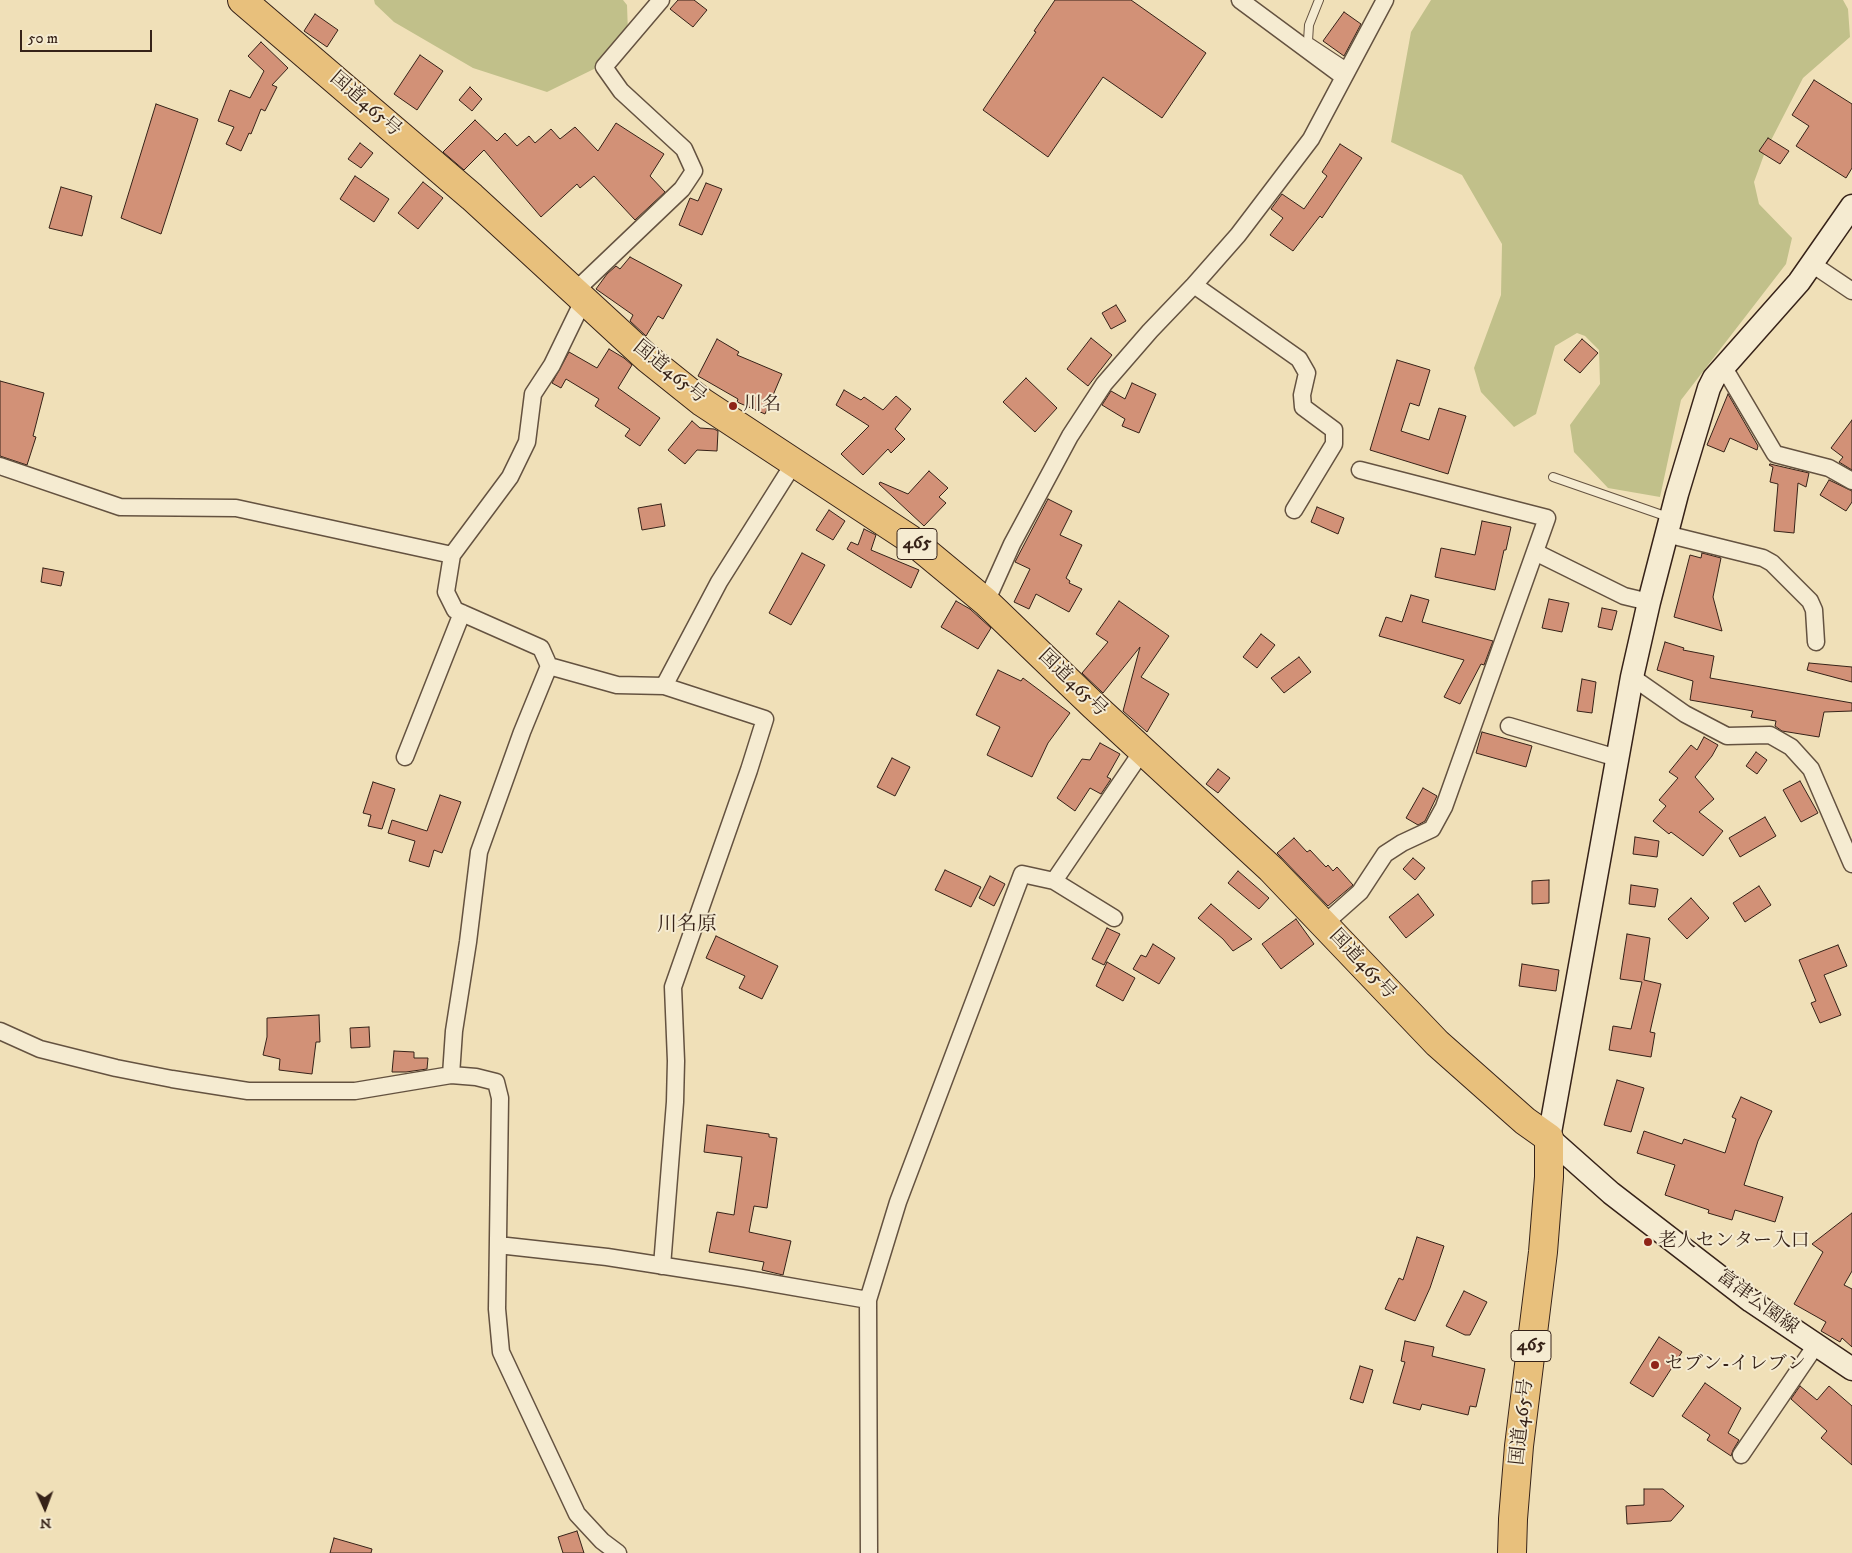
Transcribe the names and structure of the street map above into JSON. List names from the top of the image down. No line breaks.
{"streets":{"highway":["国道465号","465"],"street":["富津公園線"]},"crossings":[["国道465号","富津公園線"]],"districts":["川名原"],"places":["川名","老人センター入口","セブン-イレブン"],"scale_bar":"50 m","north":"bottom"}
